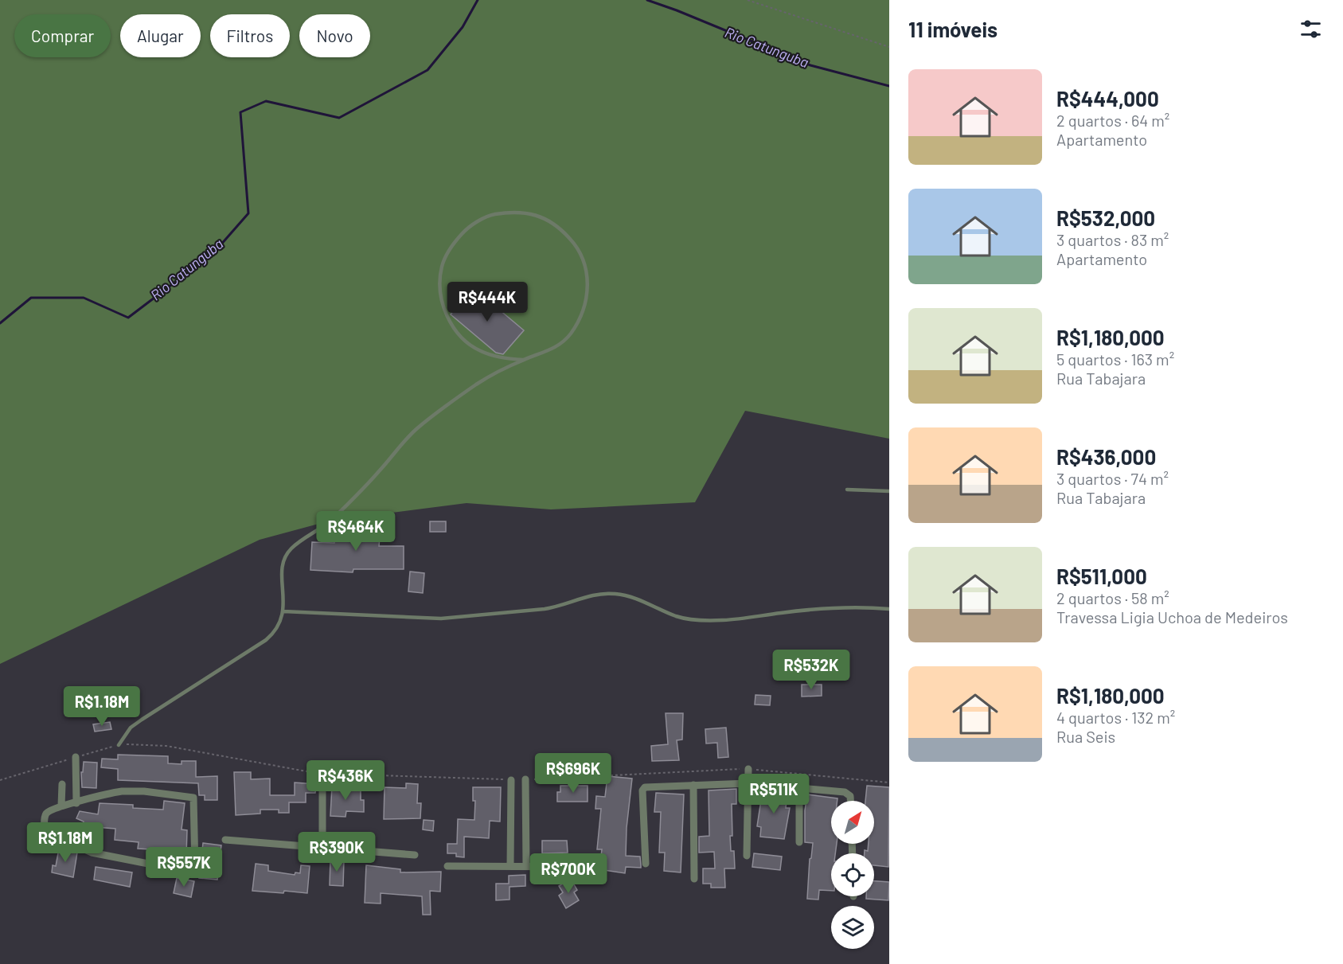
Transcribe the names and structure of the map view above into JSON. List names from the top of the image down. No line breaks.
{"water":["Rio Catunguba"],"north":"top right","page":{"heading":"11 imóveis","chip":["Comprar","Alugar","Filtros","Novo"],"list":[{"name":"R$444,000","note":"2 quartos · 64 m² · Apartamento"},{"name":"R$532,000","note":"3 quartos · 83 m² · Apartamento"},{"name":"R$1,180,000","note":"5 quartos · 163 m² · Rua Tabajara"},{"name":"R$436,000","note":"3 quartos · 74 m² · Rua Tabajara"},{"name":"R$511,000","note":"2 quartos · 58 m² · Travessa Ligia Uchoa de Medeiros"},{"name":"R$1,180,000","note":"4 quartos · 132 m² · Rua Seis"}],"price":["R$444K","R$464K","R$532K","R$1.18M","R$696K","R$436K","R$511K","R$1.18M","R$390K","R$557K","R$700K"]}}
